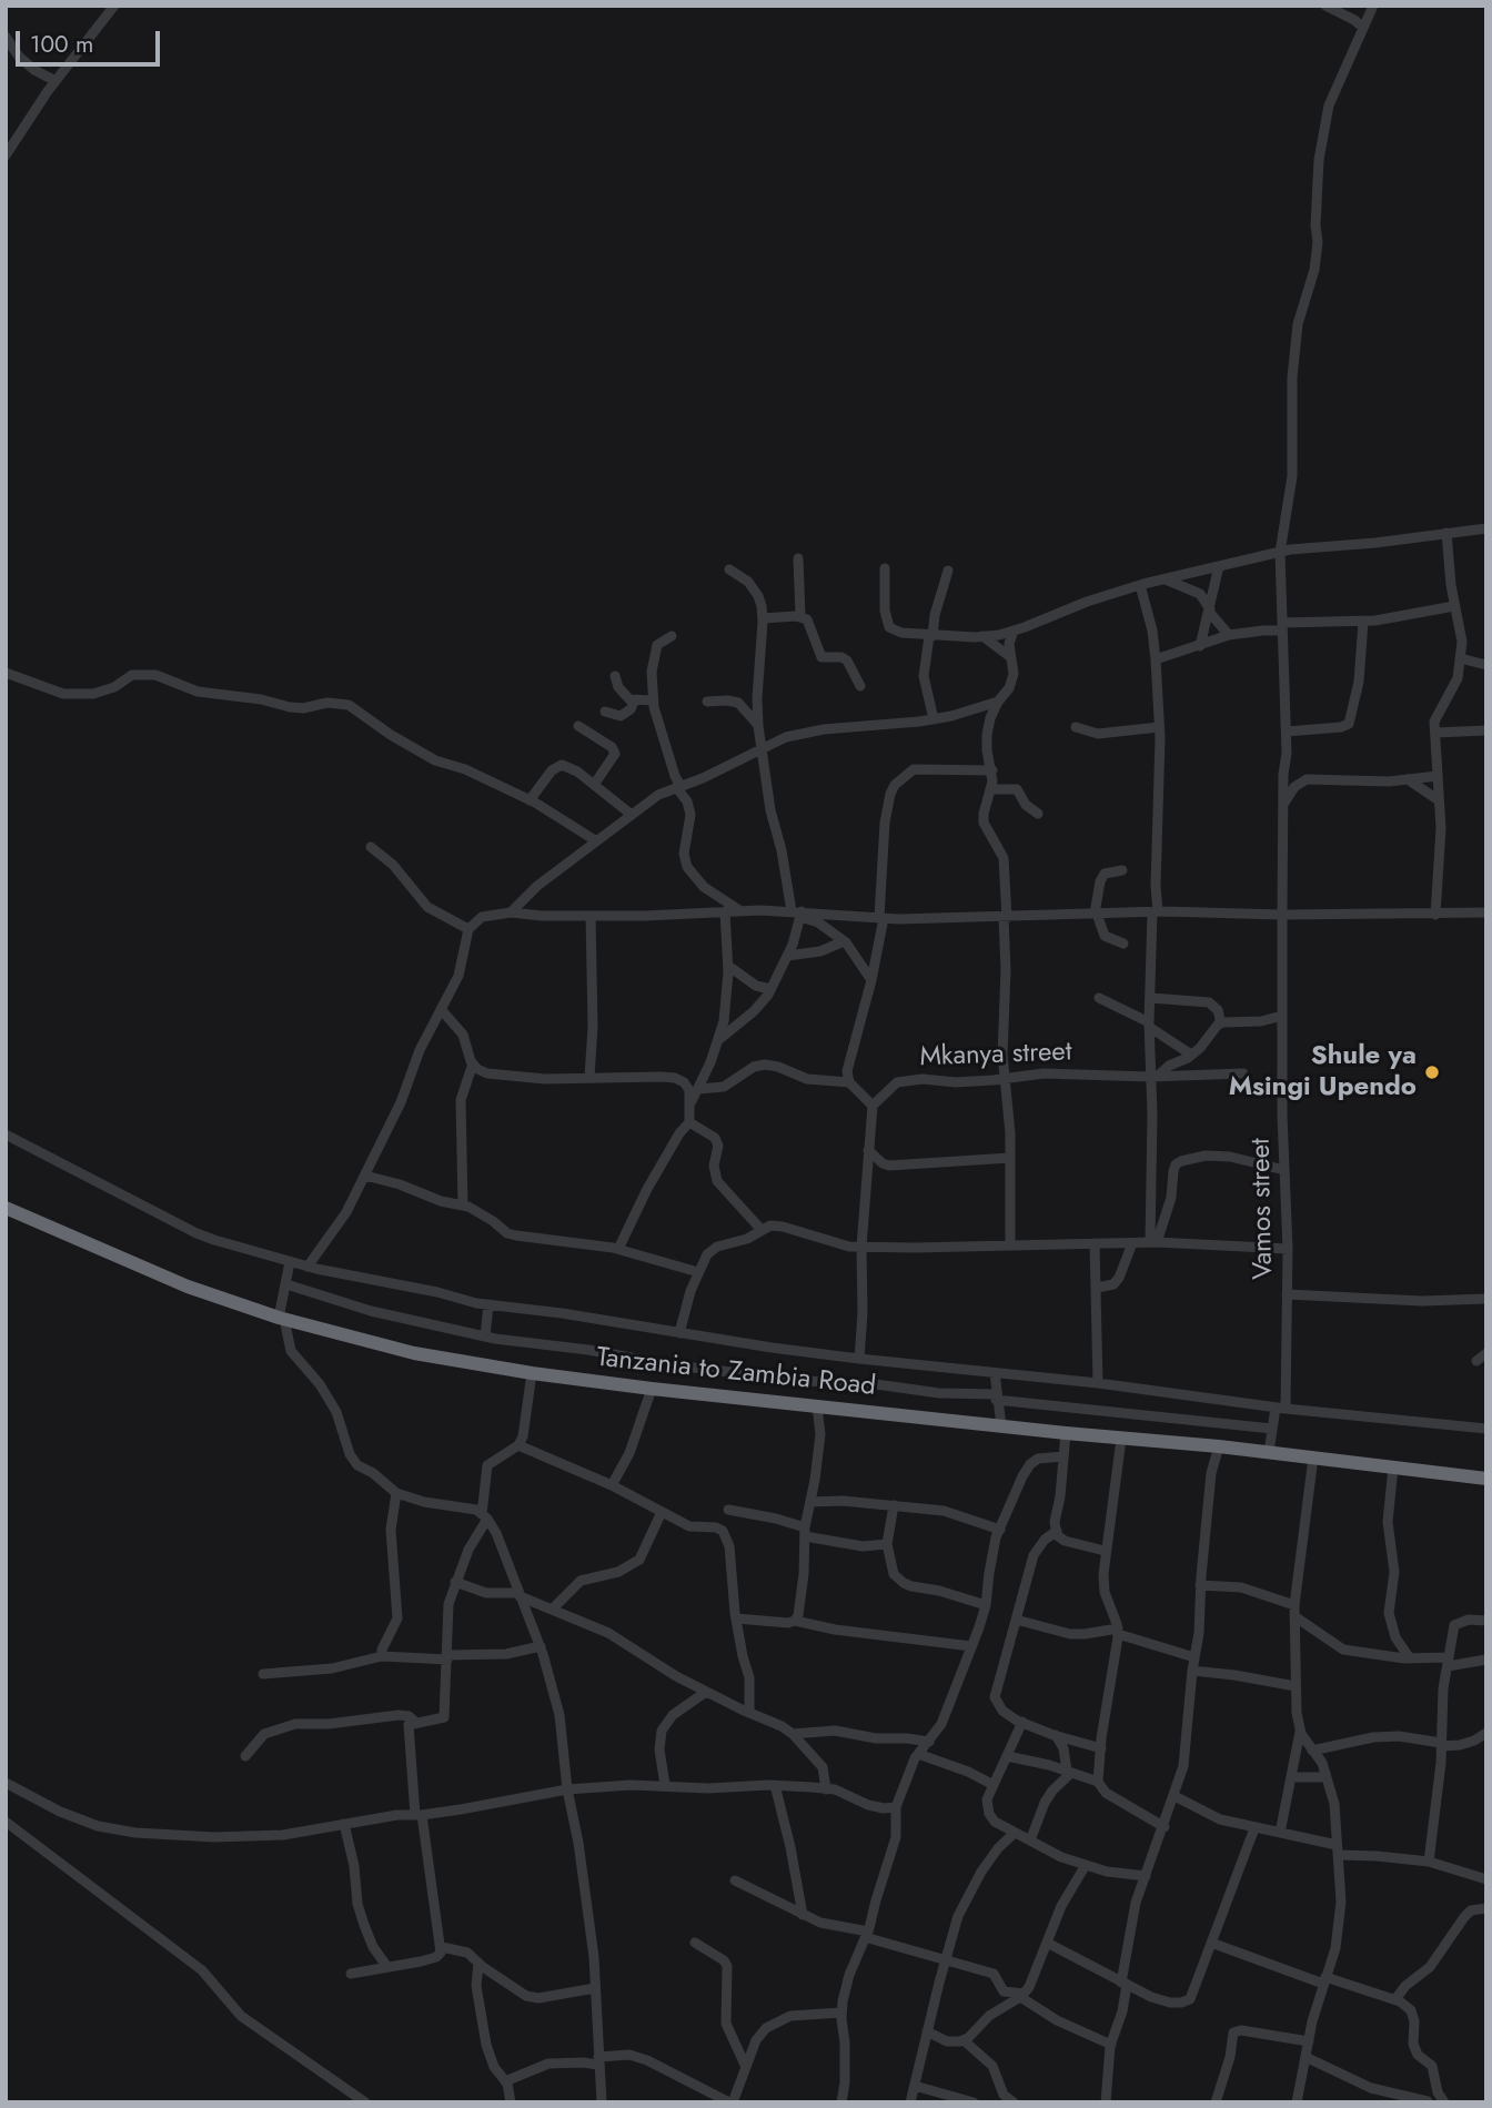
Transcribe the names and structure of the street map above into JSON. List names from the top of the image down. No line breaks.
{"streets":{"highway":["Tanzania to Zambia Road"],"street":["Mkanya street","Vamos street"]},"crossings":[["Vamos street","Tanzania to Zambia Road"]],"places":["Shule ya Msingi Upendo"],"scale_bar":"100 m"}
